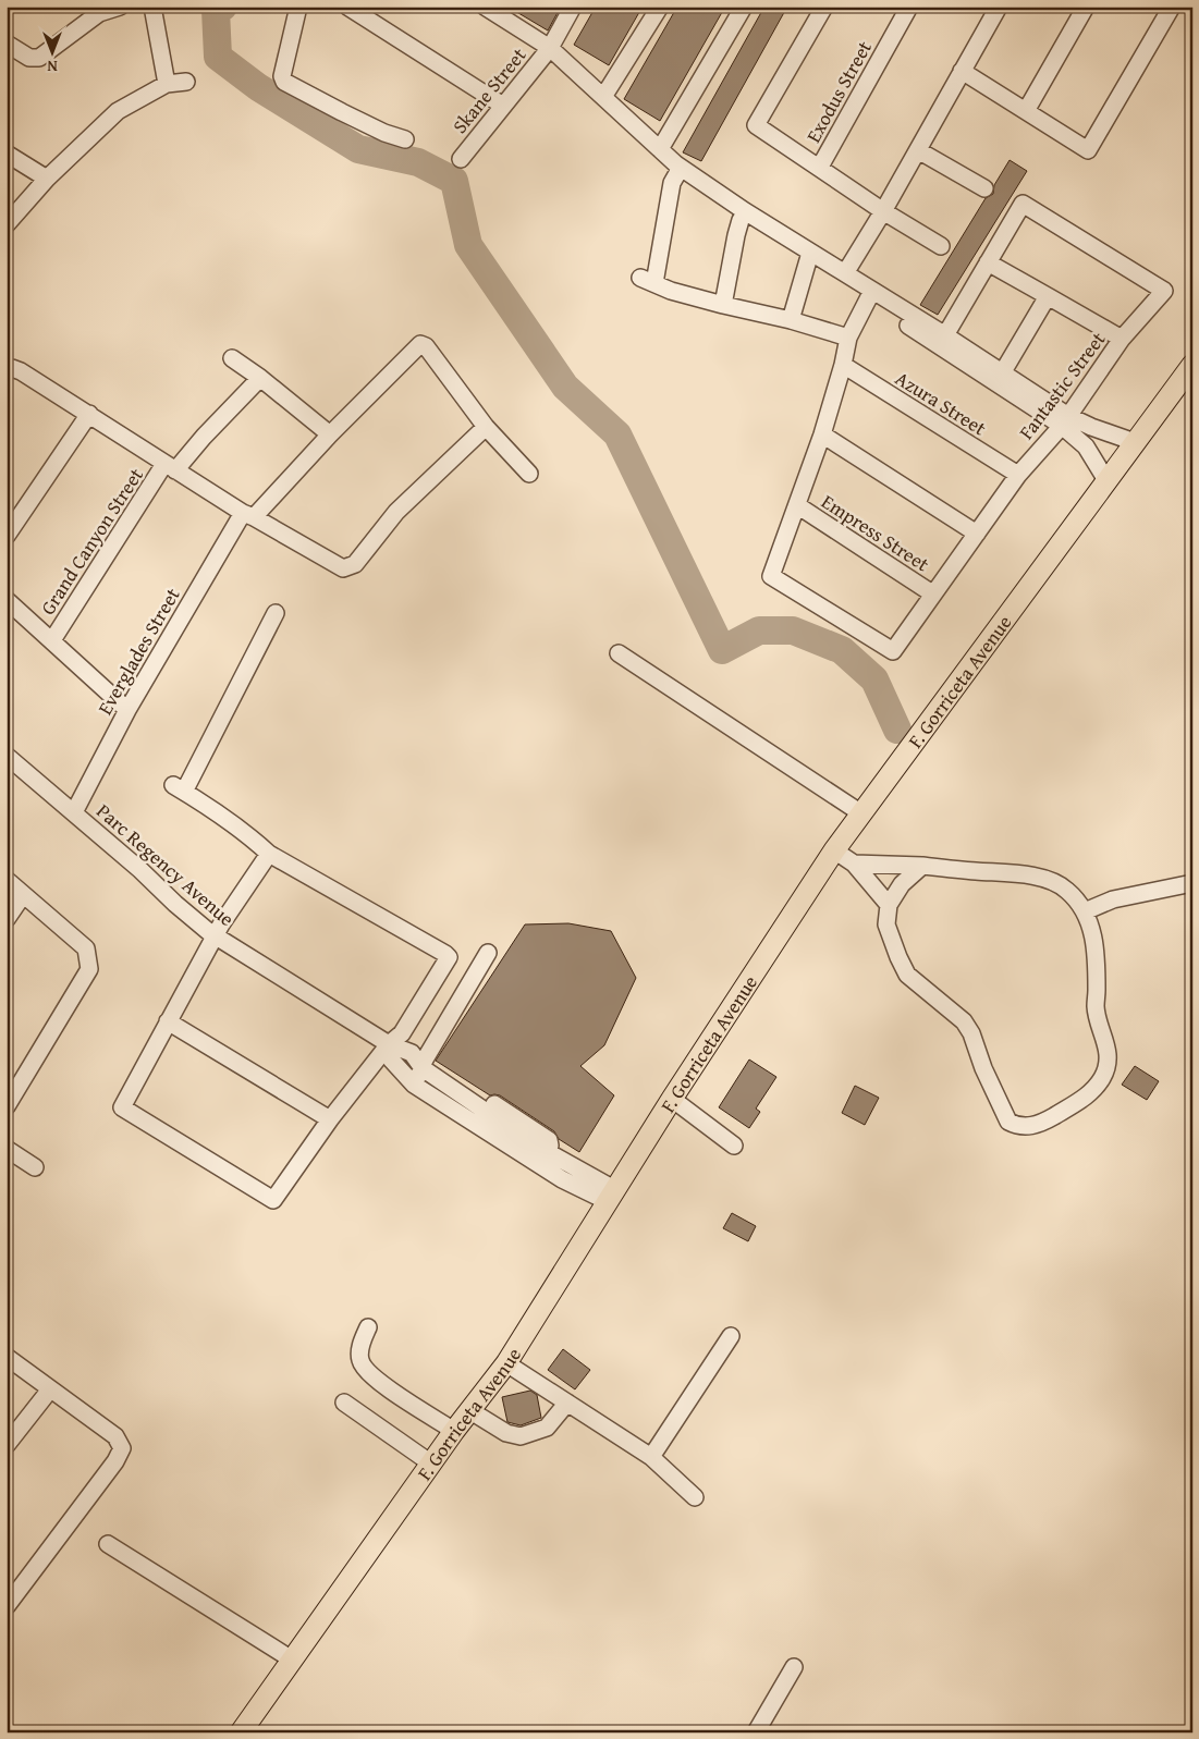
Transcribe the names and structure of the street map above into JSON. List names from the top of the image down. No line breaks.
{"streets":{"main road":["F. Gorriceta Avenue"],"street":["Skane Street","Exodus Street","Fantastic Street","Azura Street","Empress Street","Grand Canyon Street","Everglades Street","Parc Regency Avenue"]},"crossings":[["Fantastic Street","Azura Street"],["Fantastic Street","Empress Street"],["Everglades Street","Parc Regency Avenue"]],"north":"bottom"}
